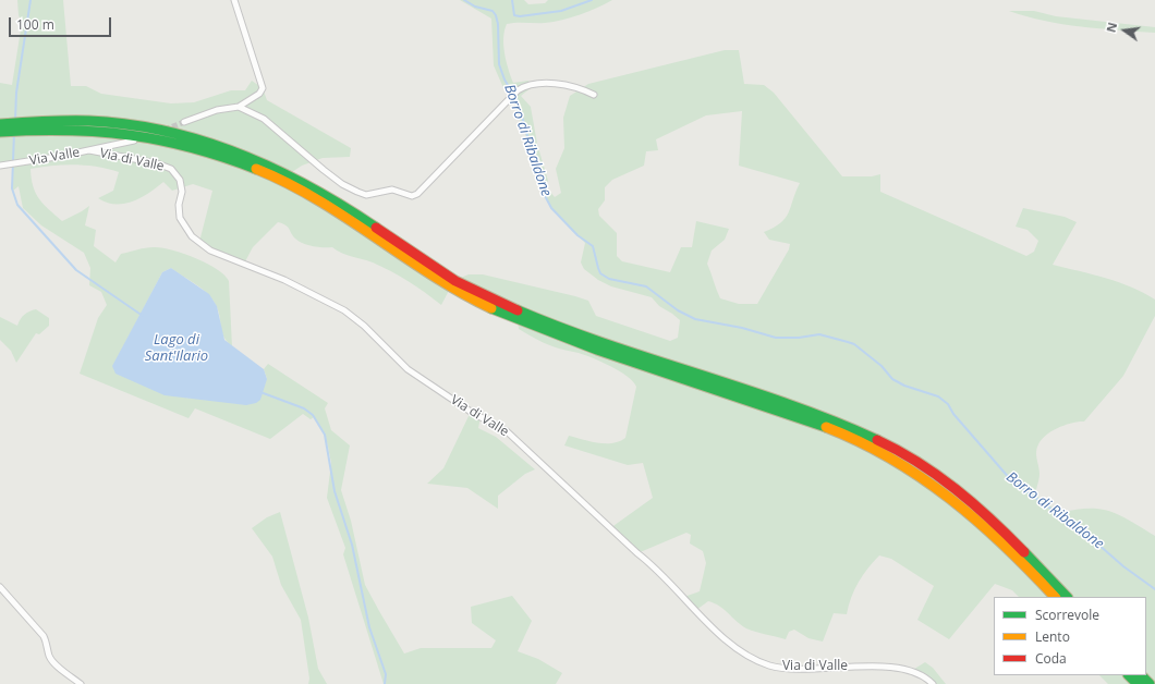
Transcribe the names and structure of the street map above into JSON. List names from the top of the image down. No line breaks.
{"streets":{"street":["Via Valle","Via di Valle"]},"crossings":[["Via Valle","Via di Valle"]],"water":["Borro di Ribaldone","Lago di Sant'Ilario"],"legend":["Scorrevole","Lento","Coda"],"scale_bar":"100 m","north":"left"}
